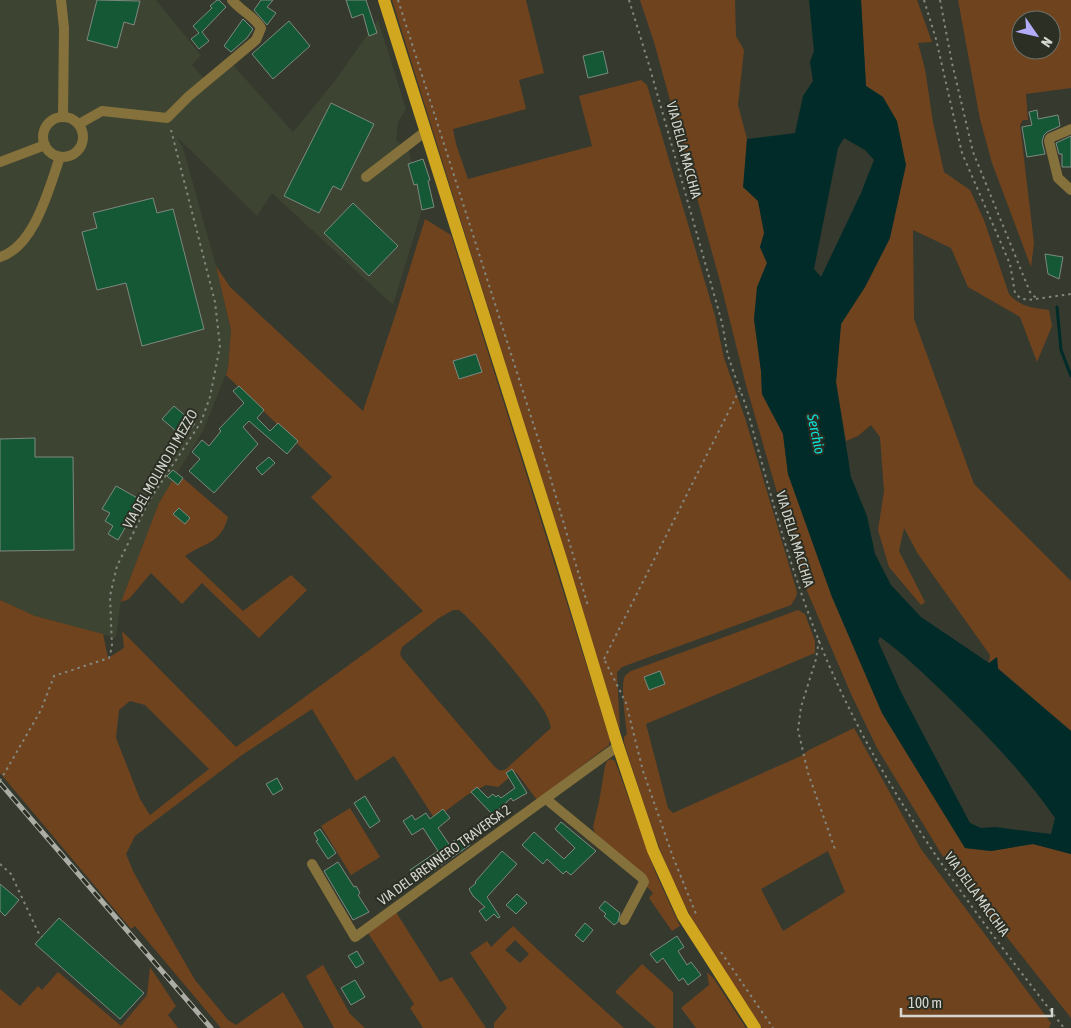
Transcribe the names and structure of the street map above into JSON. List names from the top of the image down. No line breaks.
{"streets":{"street":["VIA DEL BRENNERO TRAVERSA 2"],"path":["VIA DELLA MACCHIA","VIA DEL MOLINO DI MEZZO"]},"water":["Serchio"],"scale_bar":"100 m","north":"bottom right"}
